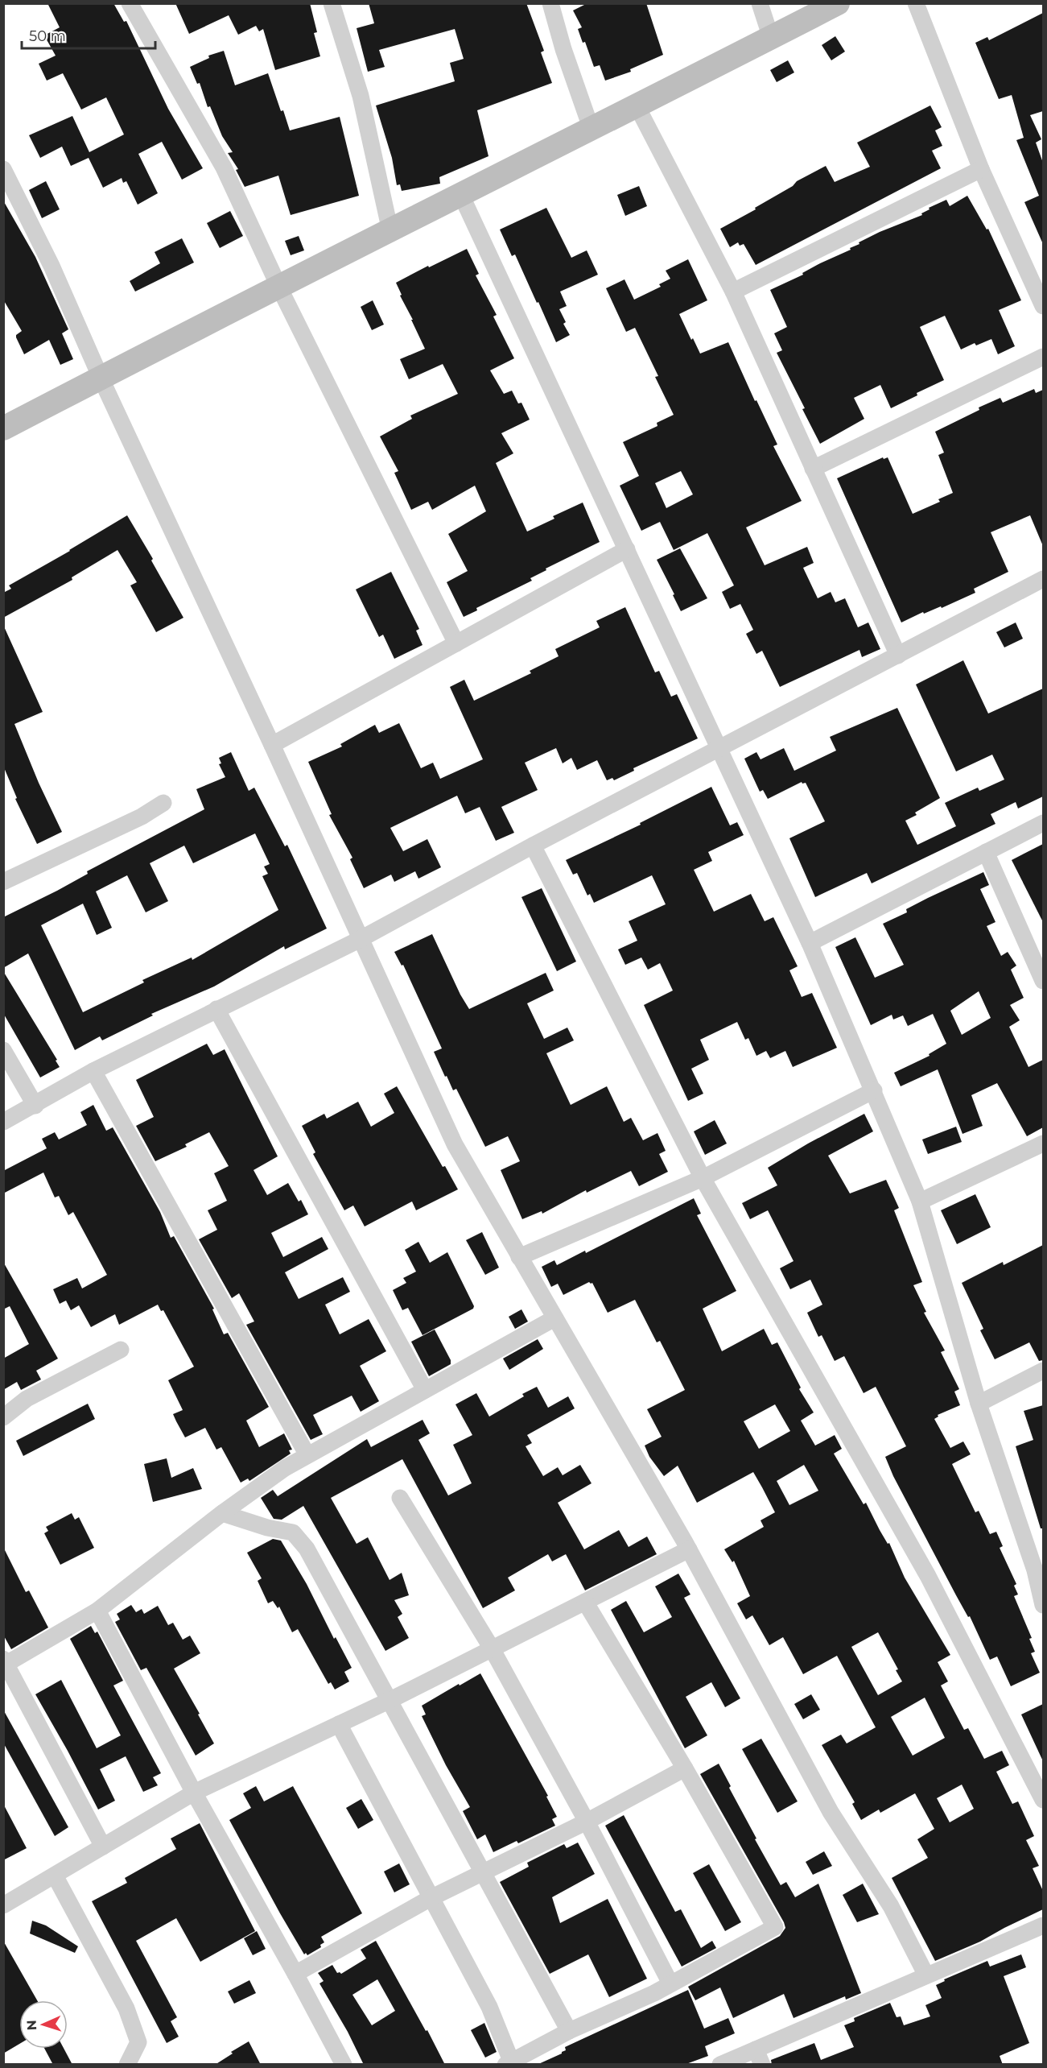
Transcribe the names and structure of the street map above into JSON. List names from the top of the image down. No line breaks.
{"scale_bar":"50 m","north":"left"}
